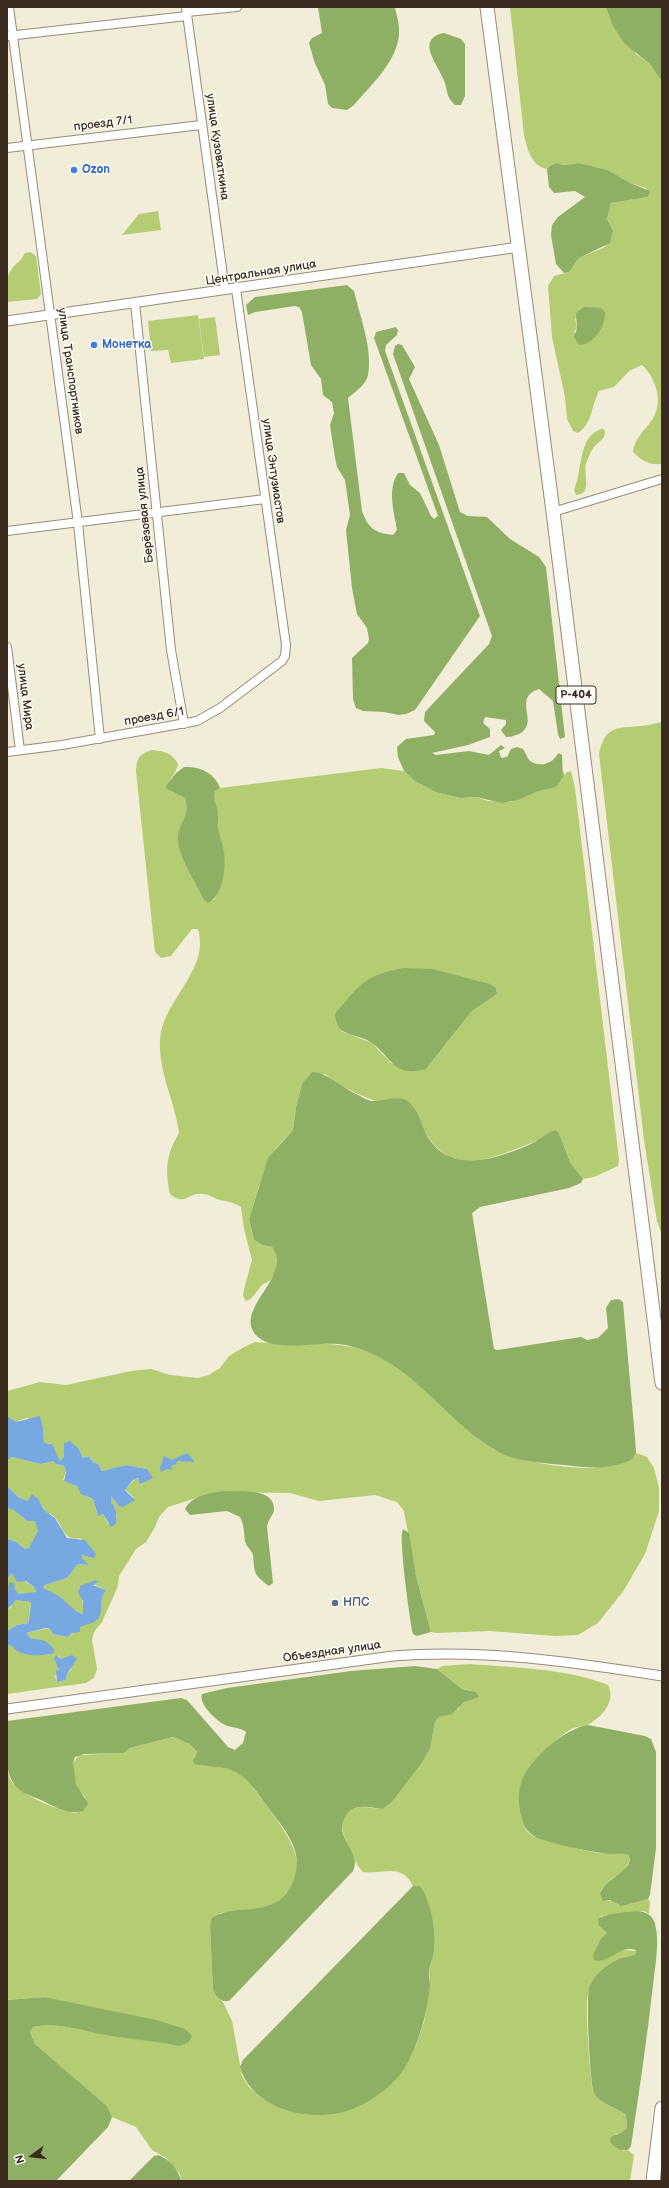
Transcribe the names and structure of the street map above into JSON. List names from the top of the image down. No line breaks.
{"streets":{"highway":["Р-404"],"street":["проезд 7/1","улица Кузоваткина","Центральная улица","улица Транспортников","улица Энтузиастов","Берёзовая улица","улица Мира","проезд 6/1","Объездная улица"]},"crossings":[["проезд 7/1","улица Кузоваткина"],["проезд 7/1","улица Транспортников"],["улица Кузоваткина","Центральная улица"],["Центральная улица","улица Транспортников"],["Центральная улица","улица Энтузиастов"],["Центральная улица","Берёзовая улица"],["Центральная улица","Р-404"],["улица Транспортников","проезд 6/1"],["улица Энтузиастов","проезд 6/1"],["Берёзовая улица","проезд 6/1"],["улица Мира","проезд 6/1"]],"places":["Ozon","Монетка","НПС"],"north":"left"}
